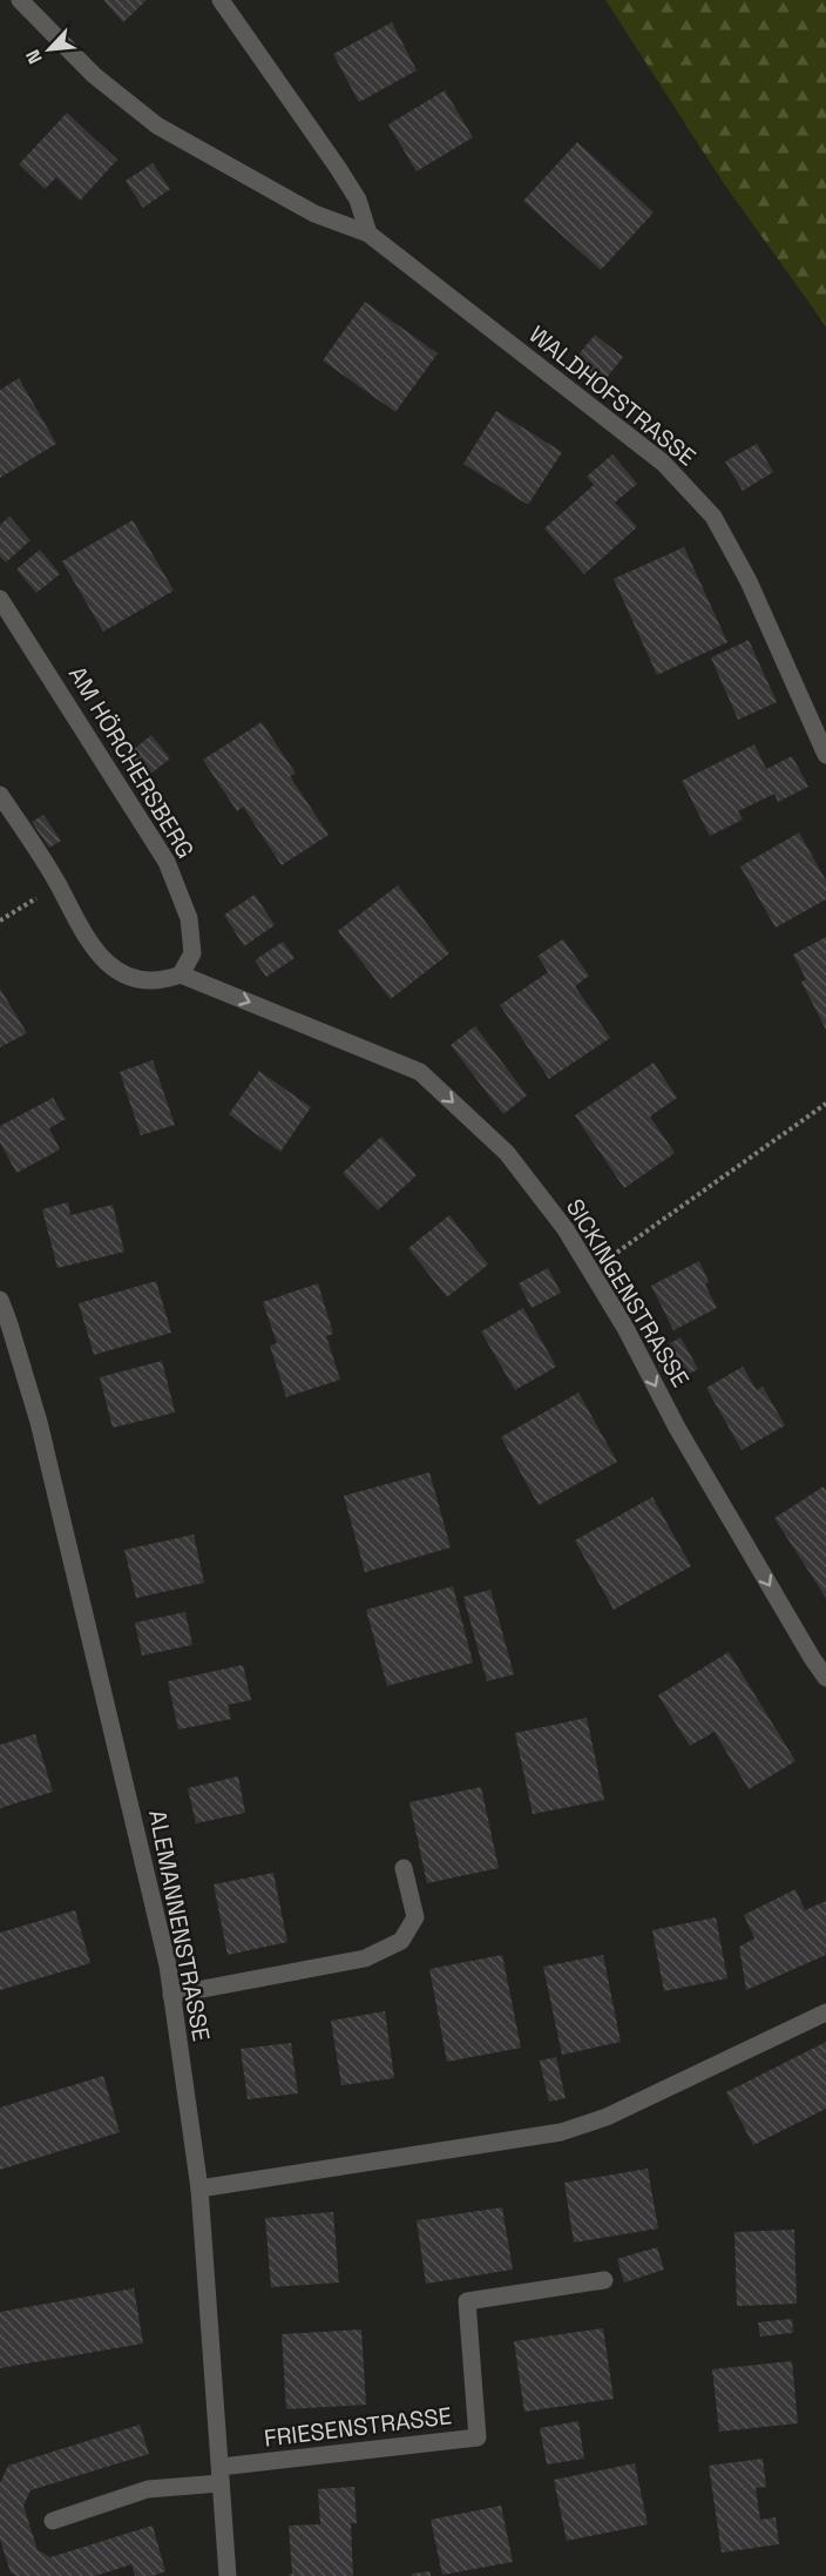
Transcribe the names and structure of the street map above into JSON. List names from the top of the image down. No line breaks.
{"streets":{"street":["WALDHOFSTRASSE","AM HÖRCHERSBERG","SICKINGENSTRASSE","ALEMANNENSTRASSE","FRIESENSTRASSE"]},"crossings":[["AM HÖRCHERSBERG","SICKINGENSTRASSE"],["ALEMANNENSTRASSE","FRIESENSTRASSE"]],"one_way":["SICKINGENSTRASSE"],"north":"bottom left"}
